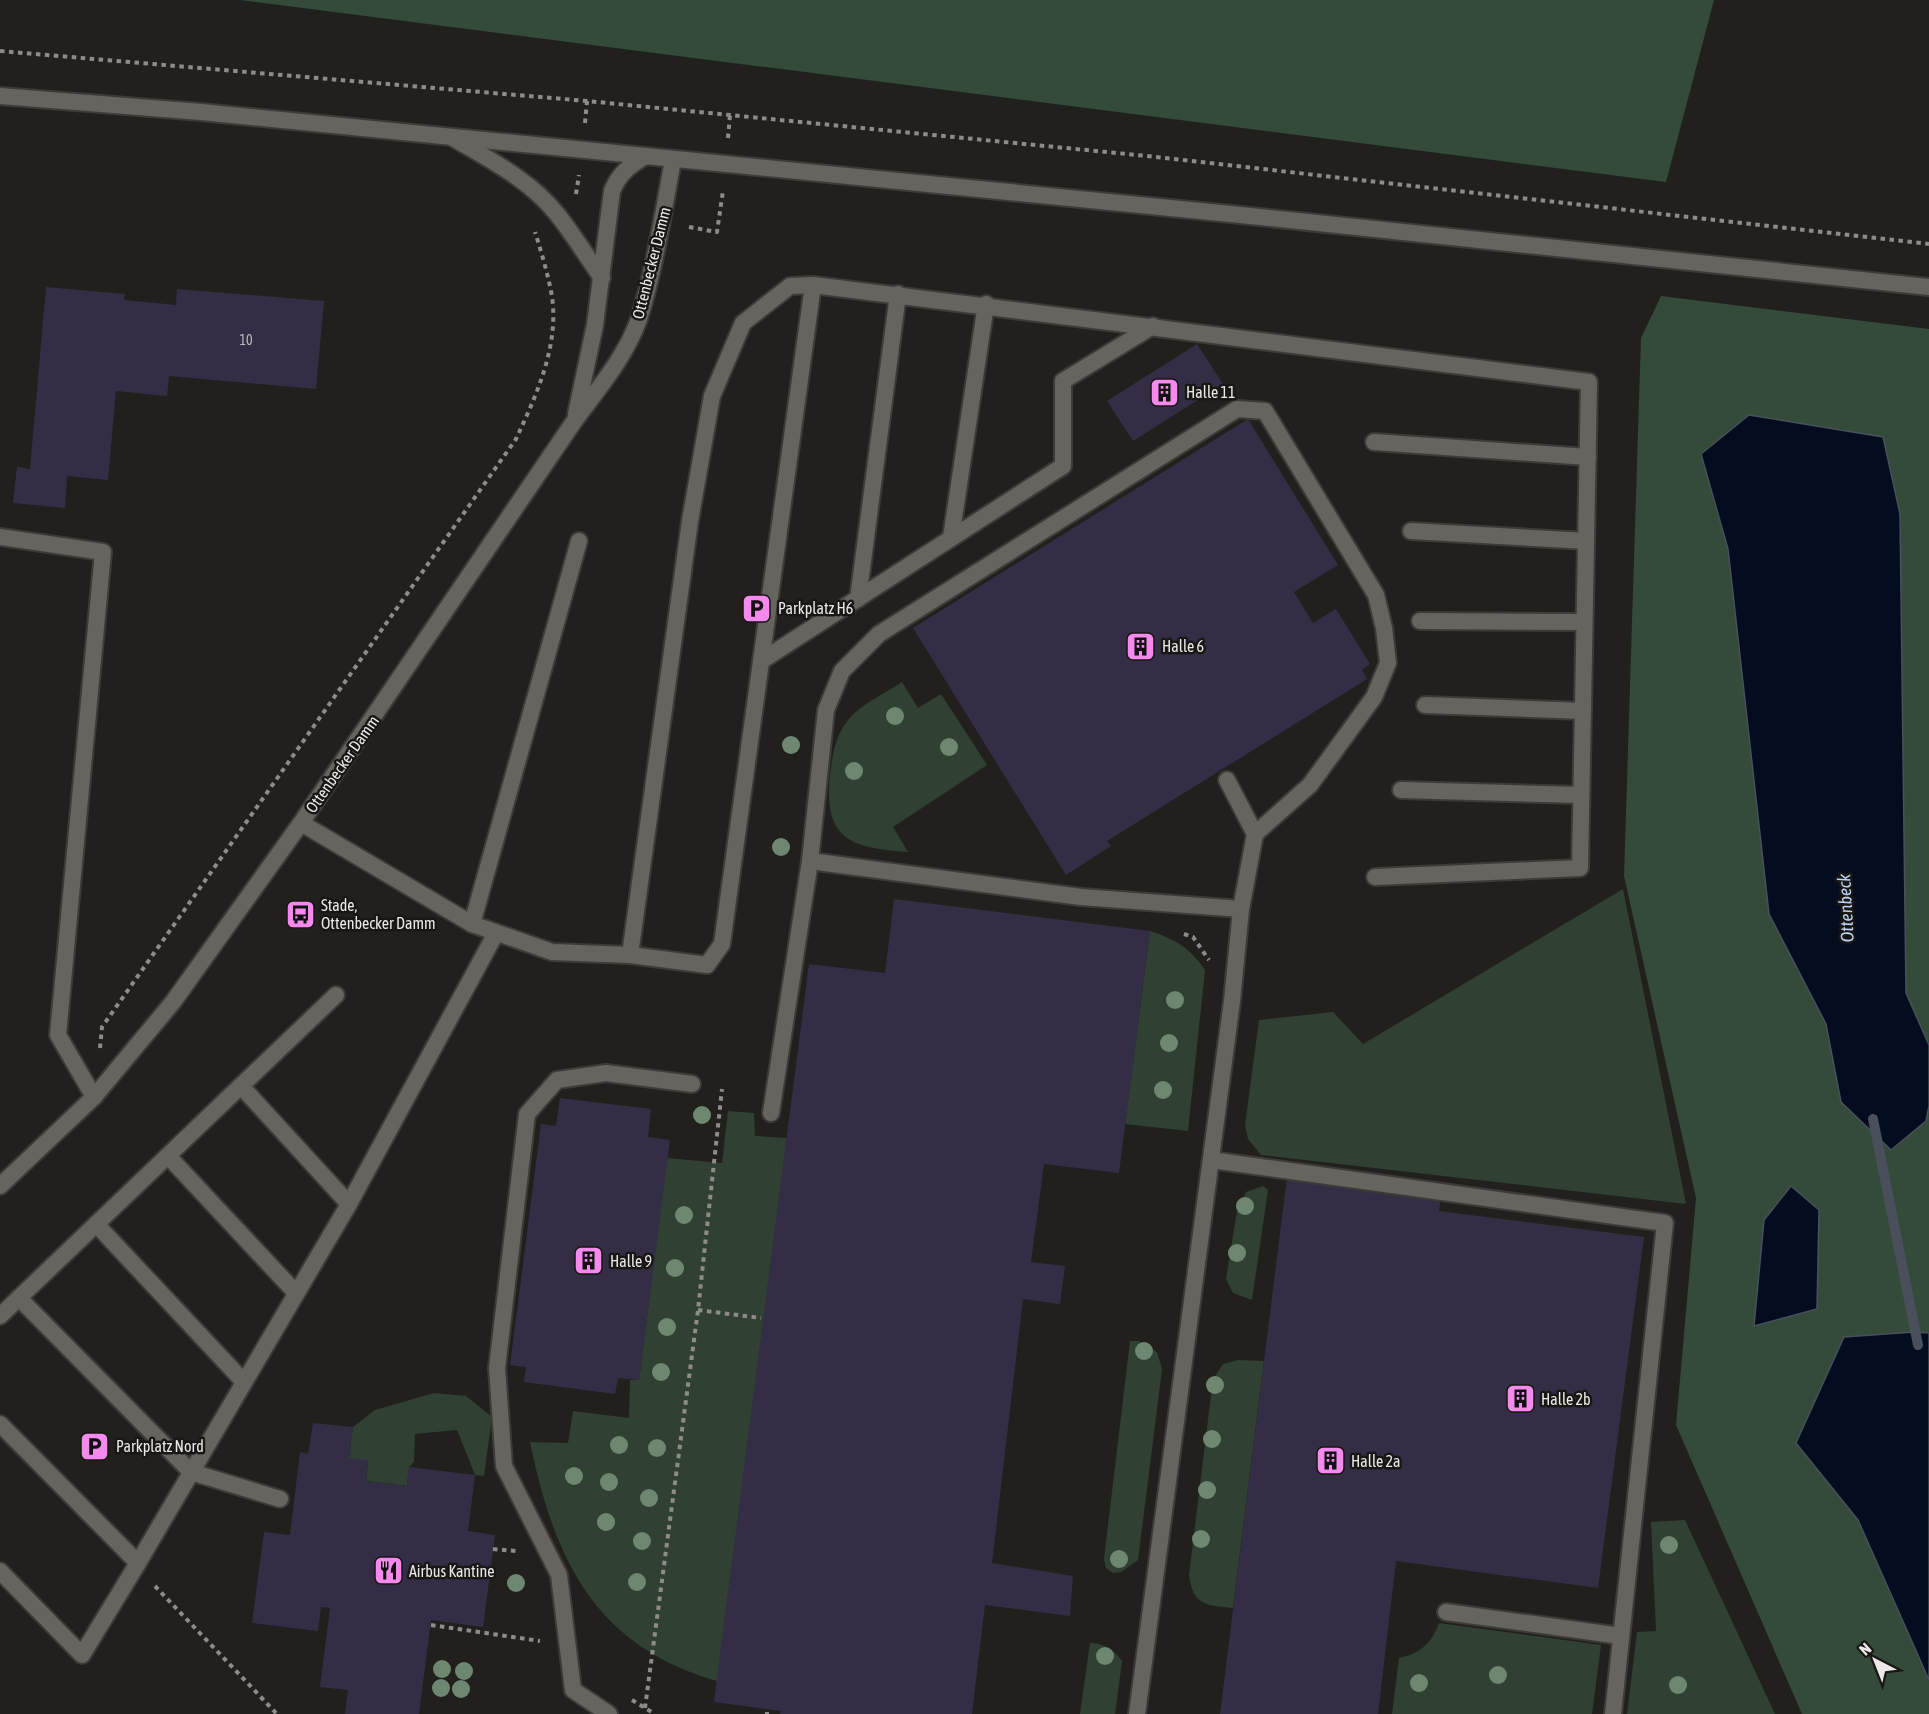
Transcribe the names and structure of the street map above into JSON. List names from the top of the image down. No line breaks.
{"streets":{"main road":["Ottenbecker Damm"]},"water":["Ottenbeck"],"places":{"building":["Halle 11","Halle 6","Halle 9","Halle 2b","Halle 2a"],"parking":["Parkplatz H6","Parkplatz Nord"],"bus stop":["Stade, Ottenbecker Damm"],"restaurant":["Airbus Kantine"]},"house_numbers":["10"],"north":"top left"}
